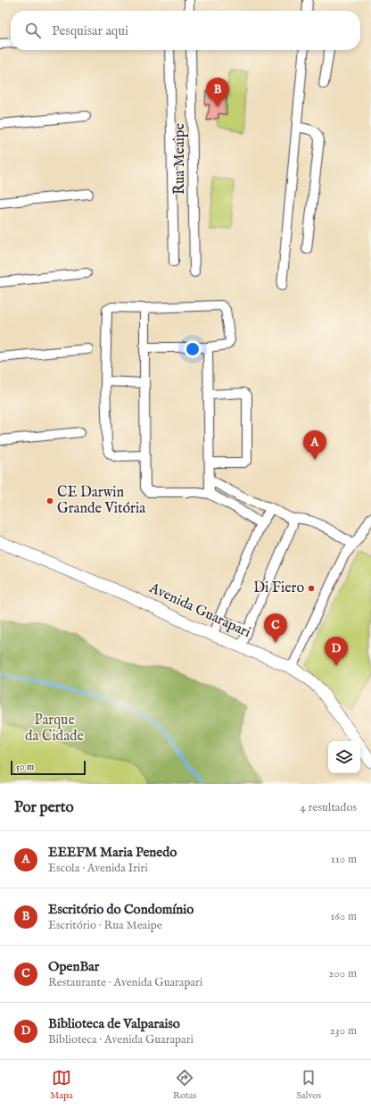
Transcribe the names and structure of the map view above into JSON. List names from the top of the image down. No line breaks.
{"streets":{"street":["Rua Meaipe","Avenida Guarapari"]},"parks":["Parque da Cidade"],"places":["CE Darwin Grande Vitória","Di Fiero"],"scale_bar":"50 m","page":{"search":"Pesquisar aqui","pins":["B","A","C","D"],"scale":"50 m","heading":["Por perto","4 resultados"],"list":[{"mark":"A","name":"EEEFM Maria Penedo","note":"Escola · Avenida Iriri","value":"110 m"},{"mark":"B","name":"Escritório do Condomínio","note":"Escritório · Rua Meaipe","value":"160 m"},{"mark":"C","name":"OpenBar","note":"Restaurante · Avenida Guarapari","value":"200 m"},{"mark":"D","name":"Biblioteca de Valparaiso","note":"Biblioteca · Avenida Guarapari","value":"230 m"}],"nav":["Mapa","Rotas","Salvos"]}}
